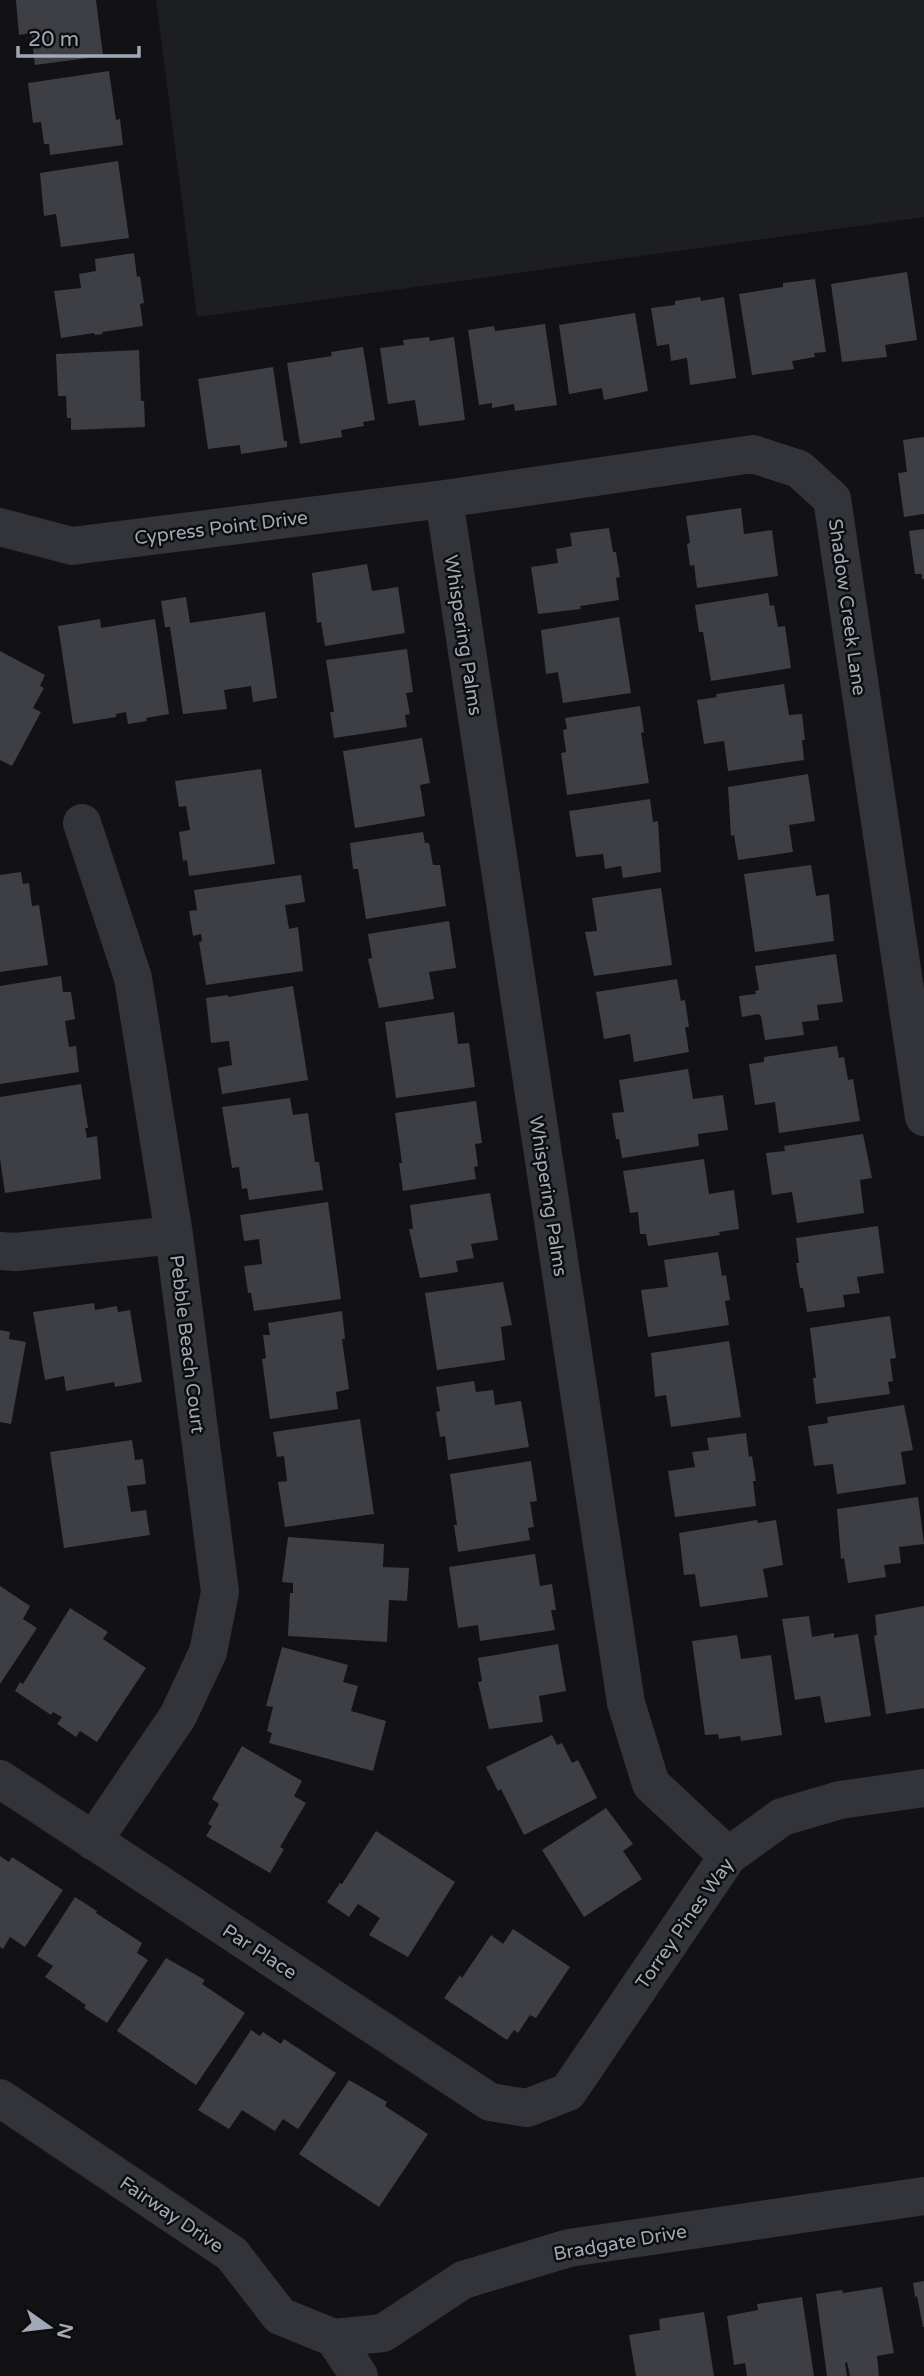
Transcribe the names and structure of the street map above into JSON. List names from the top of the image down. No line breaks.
{"streets":{"street":["Cypress Point Drive","Shadow Creek Lane","Whispering Palms","Pebble Beach Court","Torrey Pines Way","Par Place","Fairway Drive","Bradgate Drive"]},"crossings":[["Cypress Point Drive","Shadow Creek Lane"],["Cypress Point Drive","Whispering Palms"],["Shadow Creek Lane","Whispering Palms"],["Whispering Palms","Torrey Pines Way"],["Pebble Beach Court","Par Place"],["Torrey Pines Way","Par Place"],["Fairway Drive","Bradgate Drive"]],"scale_bar":"20 m","north":"right"}
